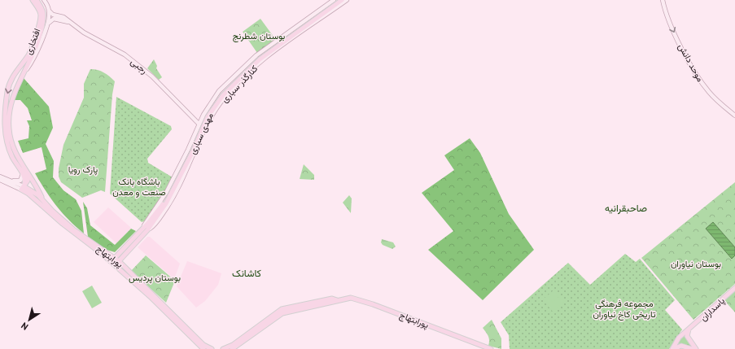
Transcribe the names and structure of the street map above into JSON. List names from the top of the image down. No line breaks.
{"streets":{"main road":["افتخاری","موحد دانش","رجبی","کنارگذر سباری","مهدی سباری","پورابتهاج","پاسداران"]},"crossings":[["افتخاری","پورابتهاج"],["رجبی","کنارگذر سباری"],["کنارگذر سباری","مهدی سباری"],["مهدی سباری","پورابتهاج"]],"one_way":["موحد دانش"],"districts":["صاحبقرانیه","کاشانک"],"parks":["بوستان شطرنج","پارک رویا","باشگاه بانک صنعت و معدن","بوستان نیاوران","بوستان پردیس","مجموعه فرهنگی تاریخی کاخ نیاوران"],"north":"bottom left"}
